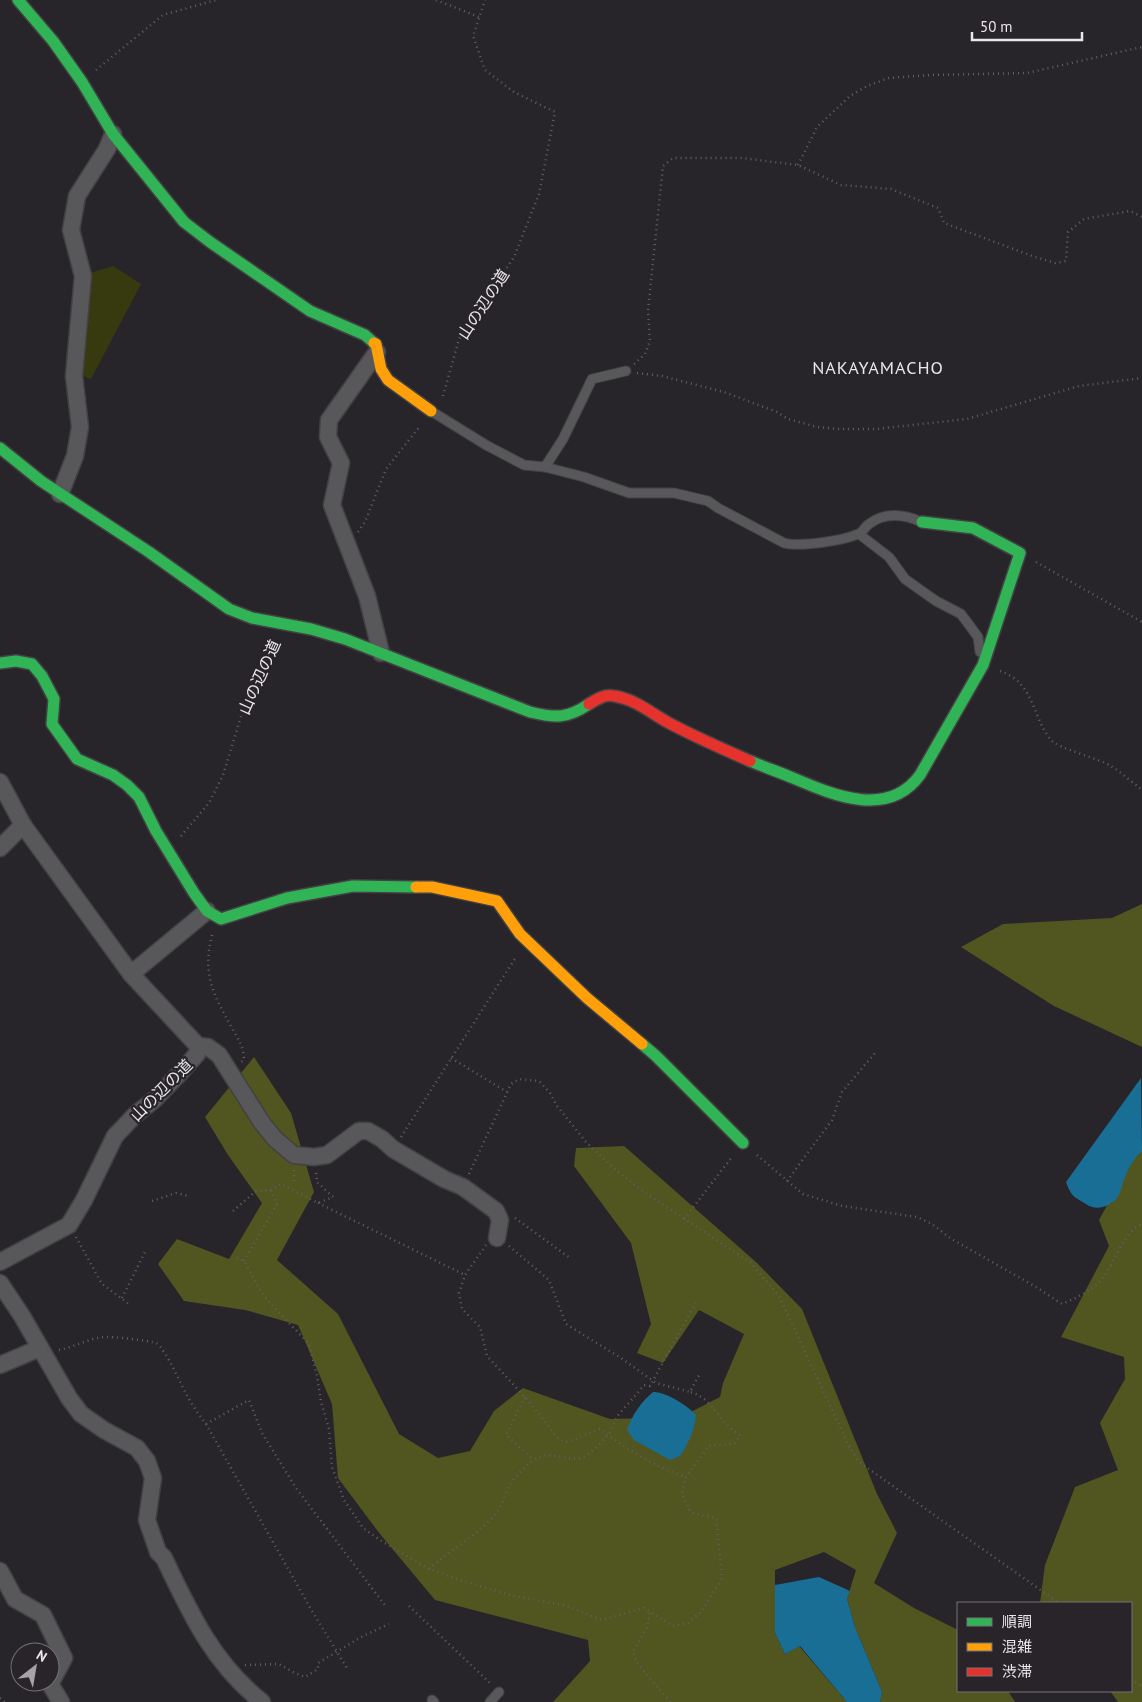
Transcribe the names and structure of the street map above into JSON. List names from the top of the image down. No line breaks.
{"streets":{"street":["山の辺の道"]},"districts":["NAKAYAMACHO"],"legend":["順調","混雑","渋滞"],"scale_bar":"50 m","north":"top right"}
